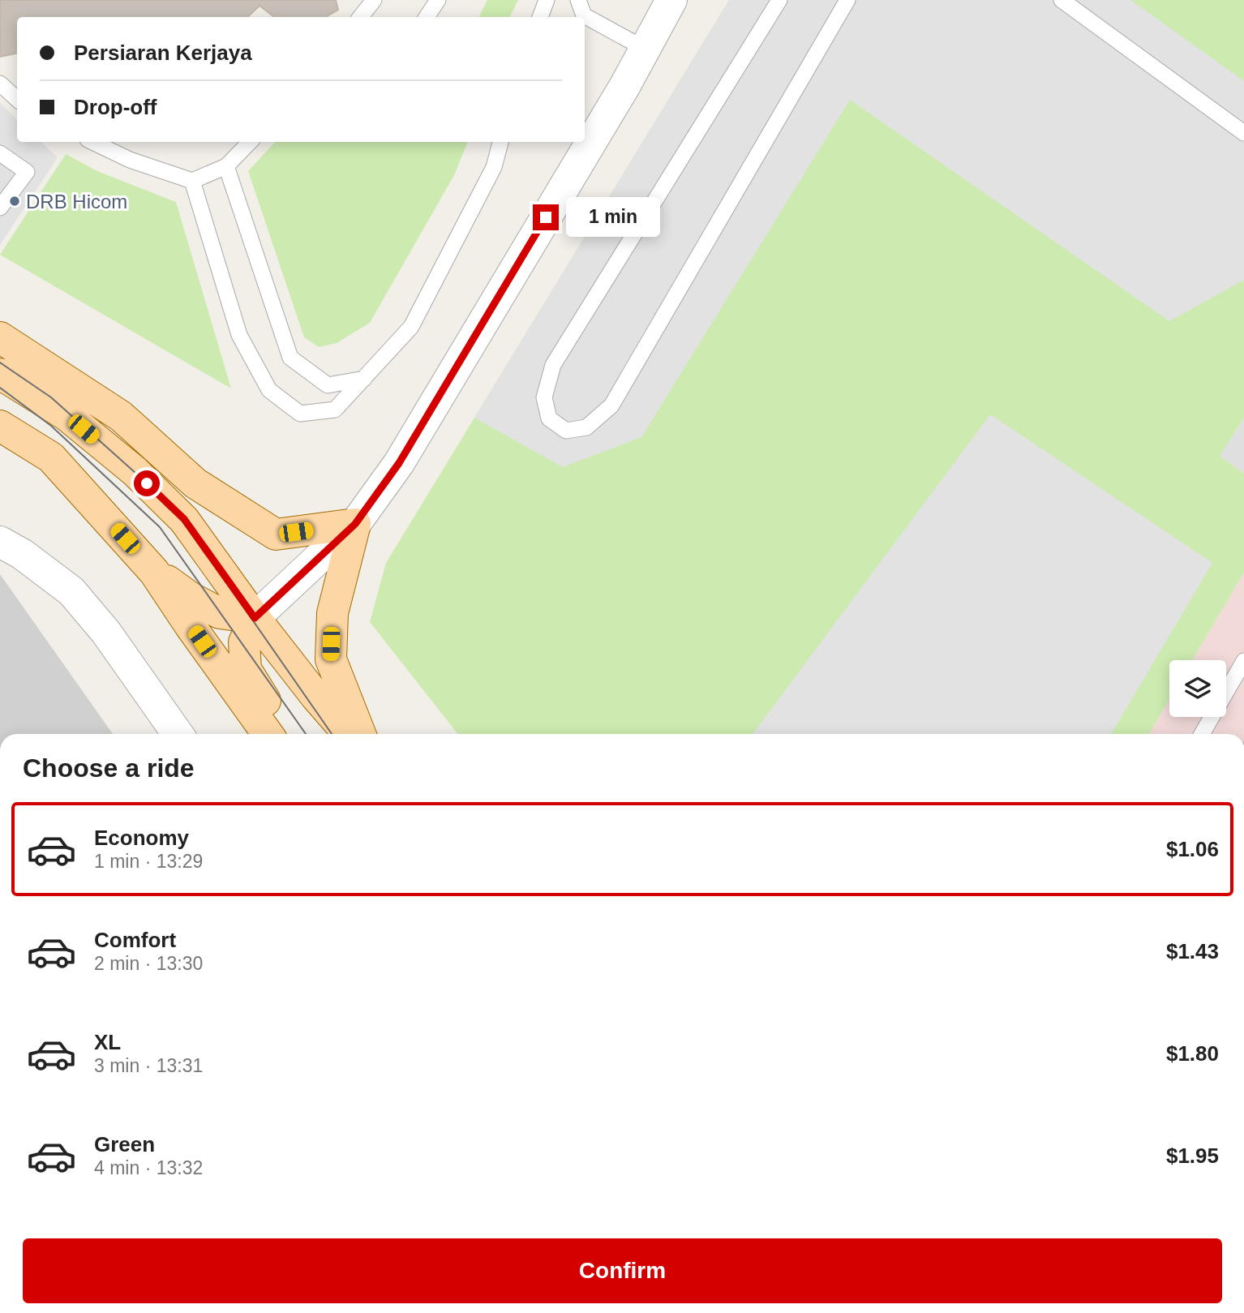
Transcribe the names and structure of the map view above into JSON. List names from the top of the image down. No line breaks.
{"places":["DRB Hicom"],"page":{"banner":["Persiaran Kerjaya","Drop-off"],"bubble":"1 min","heading":"Choose a ride","list":[{"name":"Economy","note":"1 min · 13:29","value":"$1.06"},{"name":"Comfort","note":"2 min · 13:30","value":"$1.43"},{"name":"XL","note":"3 min · 13:31","value":"$1.80"},{"name":"Green","note":"4 min · 13:32","value":"$1.95"}],"buttons":"Confirm"}}
